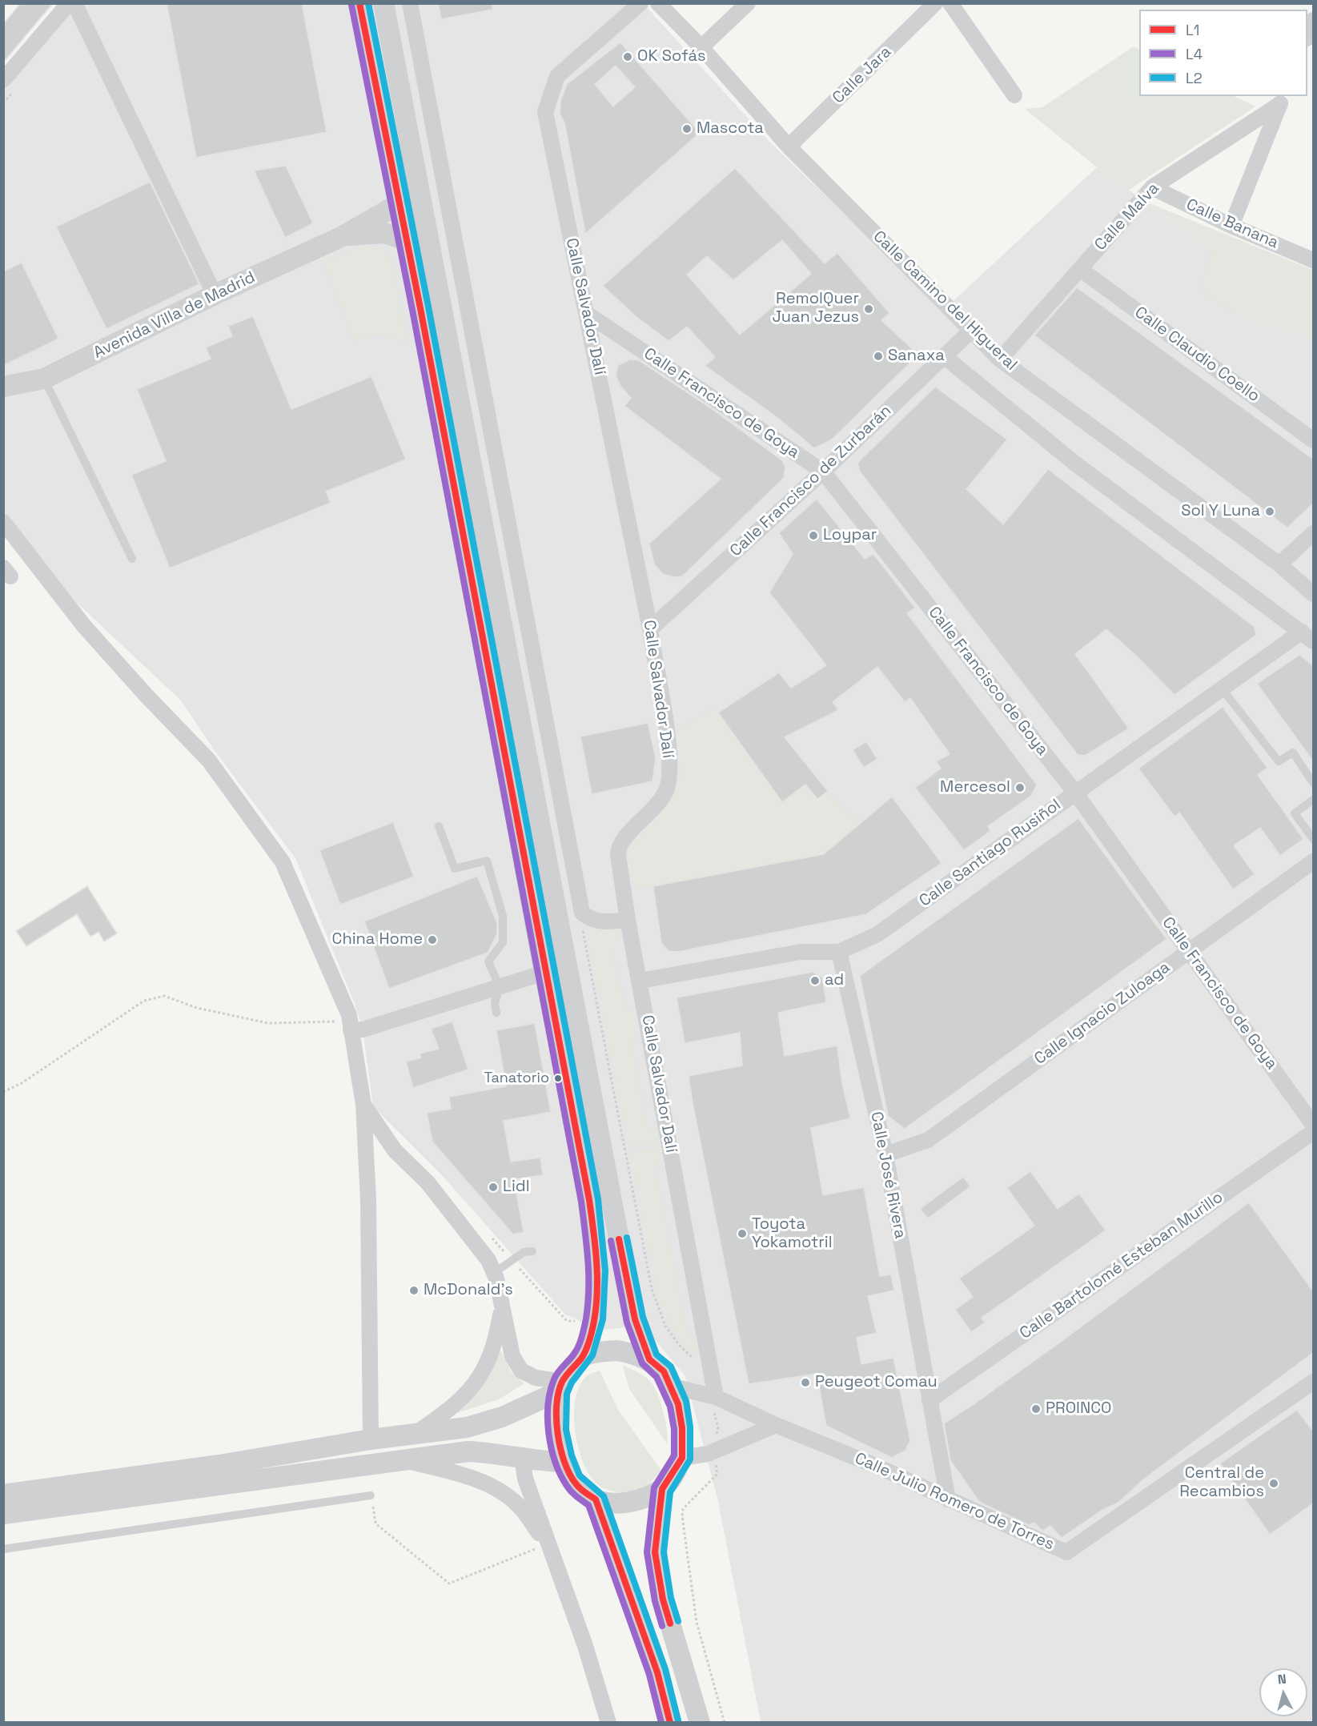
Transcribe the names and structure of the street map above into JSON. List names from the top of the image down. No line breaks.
{"streets":{"street":["Calle Jara","Calle Malva","Calle Banana","Calle Camino del Higueral","Calle Salvador Dalí","Avenida Villa de Madrid","Calle Claudio Coello","Calle Francisco de Goya","Calle Francisco de Zurbarán","Calle Santiago Rusiñol","Calle Ignacio Zuloaga","Calle José Rivera","Calle Bartolomé Esteban Murillo","Calle Julio Romero de Torres"]},"crossings":[["Calle Jara","Calle Camino del Higueral"],["Calle Malva","Calle Banana"],["Calle Malva","Calle Camino del Higueral"],["Calle Malva","Calle Claudio Coello"],["Calle Camino del Higueral","Calle Francisco de Zurbarán"],["Calle Salvador Dalí","Calle Francisco de Goya"],["Calle Salvador Dalí","Calle Francisco de Zurbarán"],["Calle Salvador Dalí","Calle Santiago Rusiñol"],["Calle Salvador Dalí","Calle Julio Romero de Torres"],["Calle Francisco de Goya","Calle Francisco de Zurbarán"],["Calle Francisco de Goya","Calle Santiago Rusiñol"],["Calle Francisco de Goya","Calle Ignacio Zuloaga"],["Calle Santiago Rusiñol","Calle José Rivera"],["Calle Ignacio Zuloaga","Calle José Rivera"],["Calle José Rivera","Calle Bartolomé Esteban Murillo"],["Calle José Rivera","Calle Julio Romero de Torres"]],"places":["OK Sofás","Mascota","RemolQuer Juan Jezus","Sanaxa","Sol Y Luna","Loypar","Mercesol","China Home","ad","Tanatorio","Lidl","Toyota Yokamotril","McDonald's","Peugeot Comau","PROINCO","Central de Recambios"],"lines":["transit line L1","transit line L2","transit line L4"],"legend":["L1","L4","L2"],"north":"top"}
